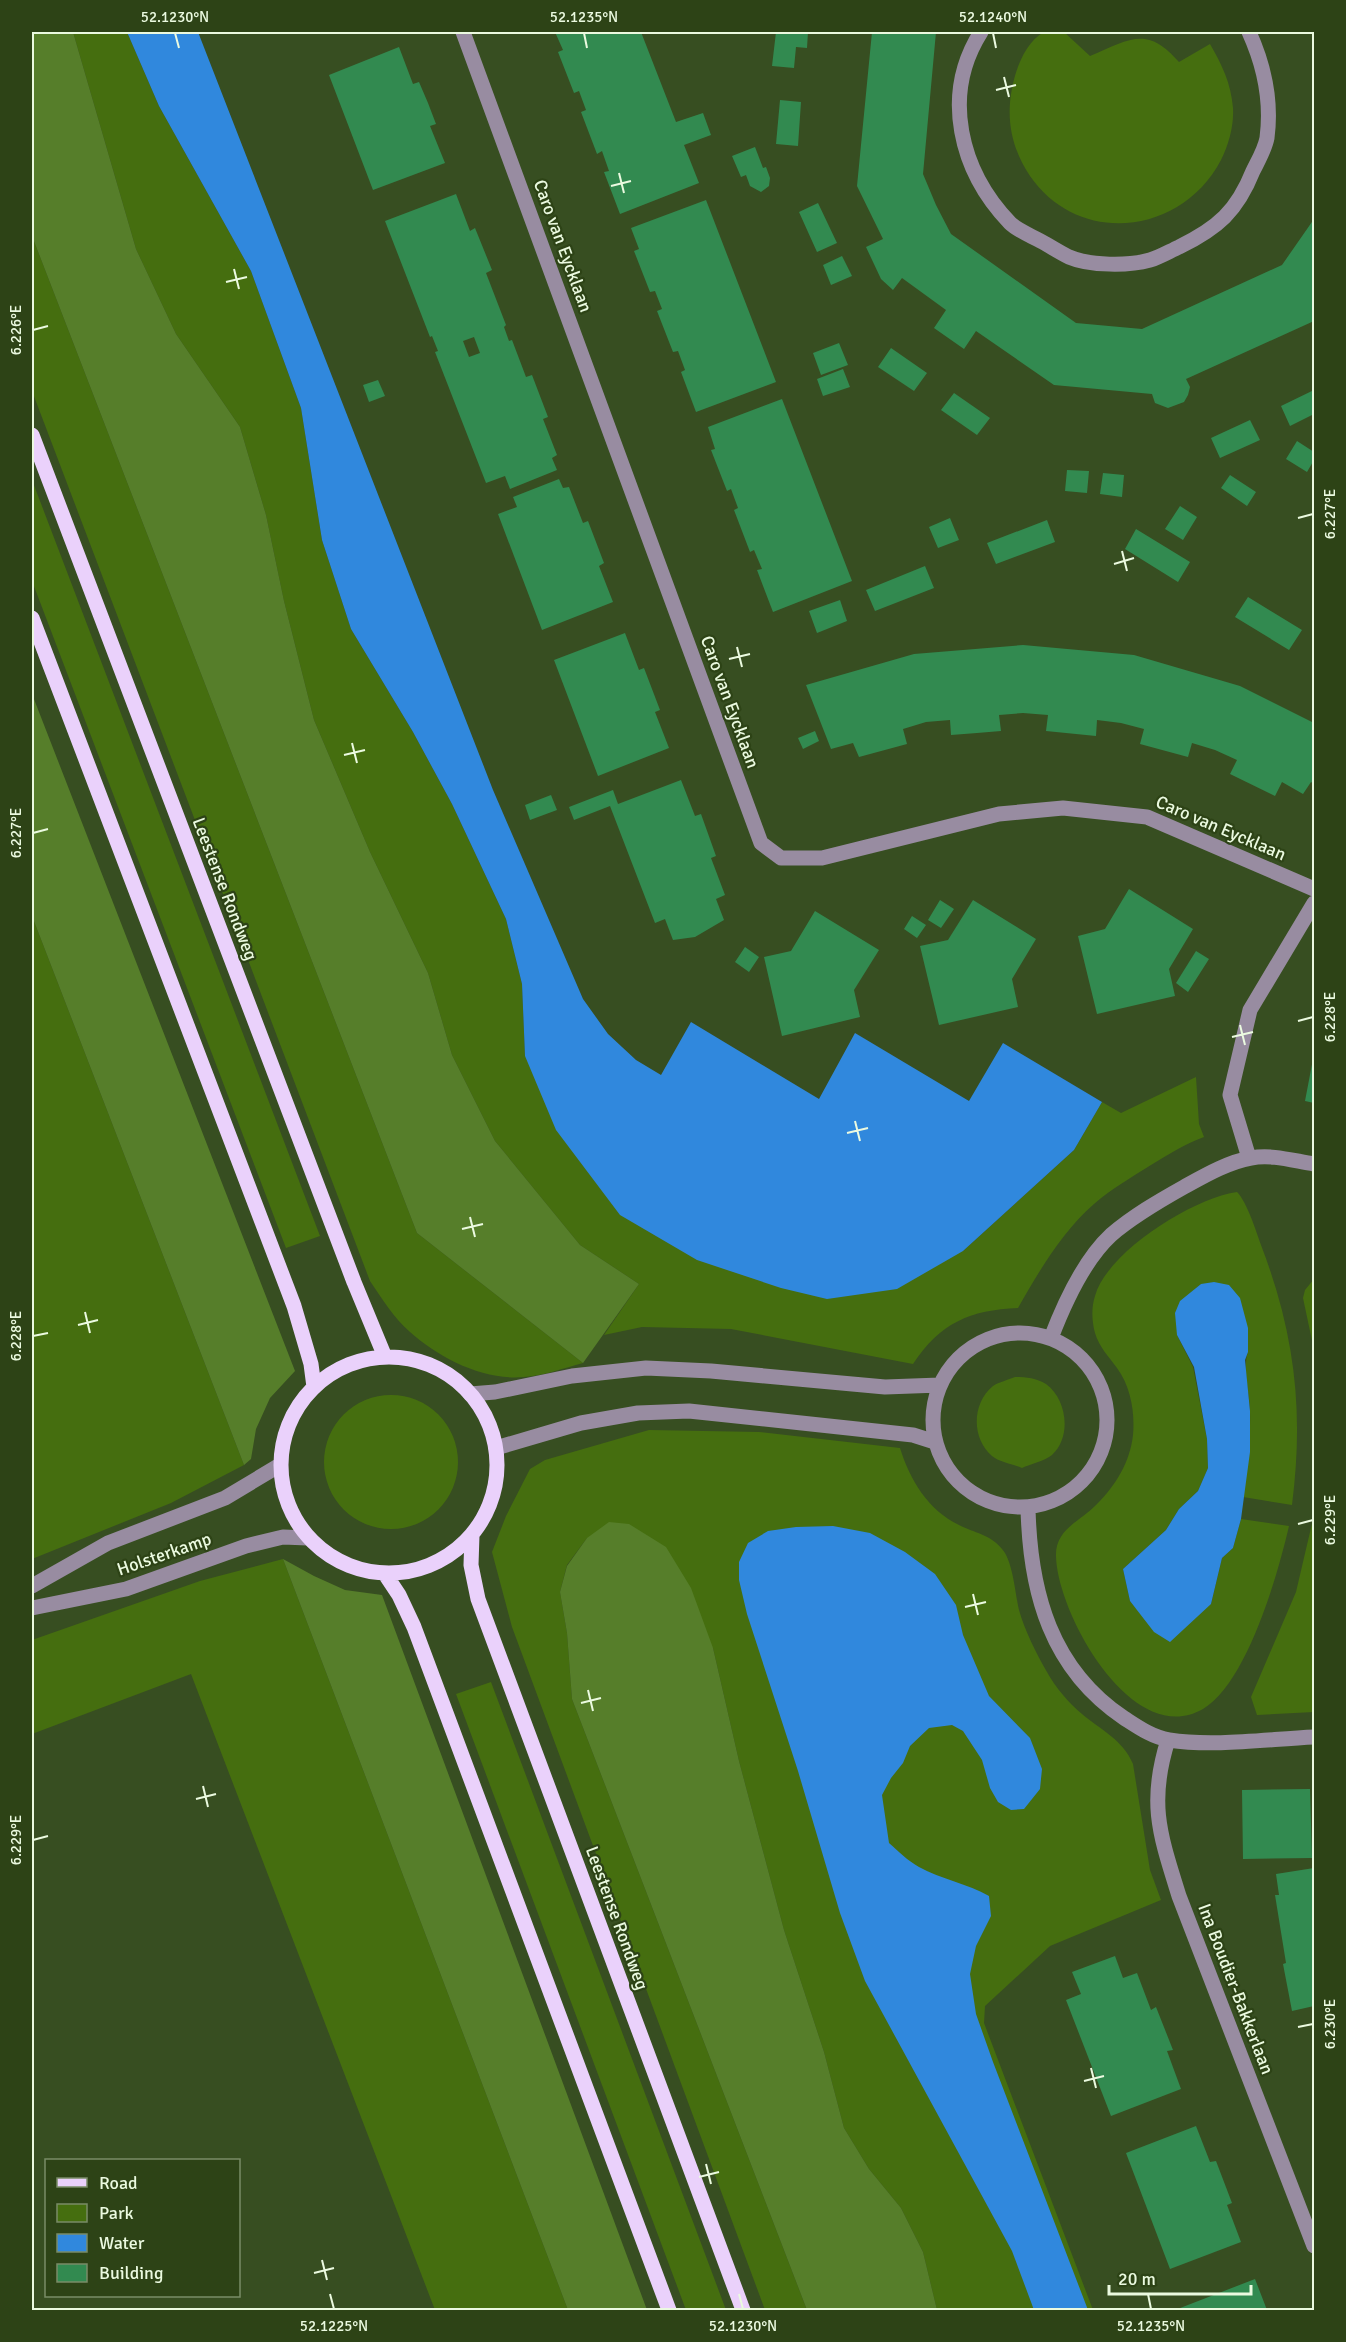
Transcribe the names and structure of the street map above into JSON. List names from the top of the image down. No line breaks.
{"streets":{"main road":["Leestense Rondweg"],"street":["Caro van Eycklaan","Holsterkamp","Ina Boudier-Bakkerlaan"]},"legend":["Road","Park","Water","Building"],"scale_bar":"20 m","coordinates":["52.1230°N","52.1235°N","52.1240°N","6.226°E","6.227°E","6.228°E","6.229°E","6.230°E","52.1225°N"]}
